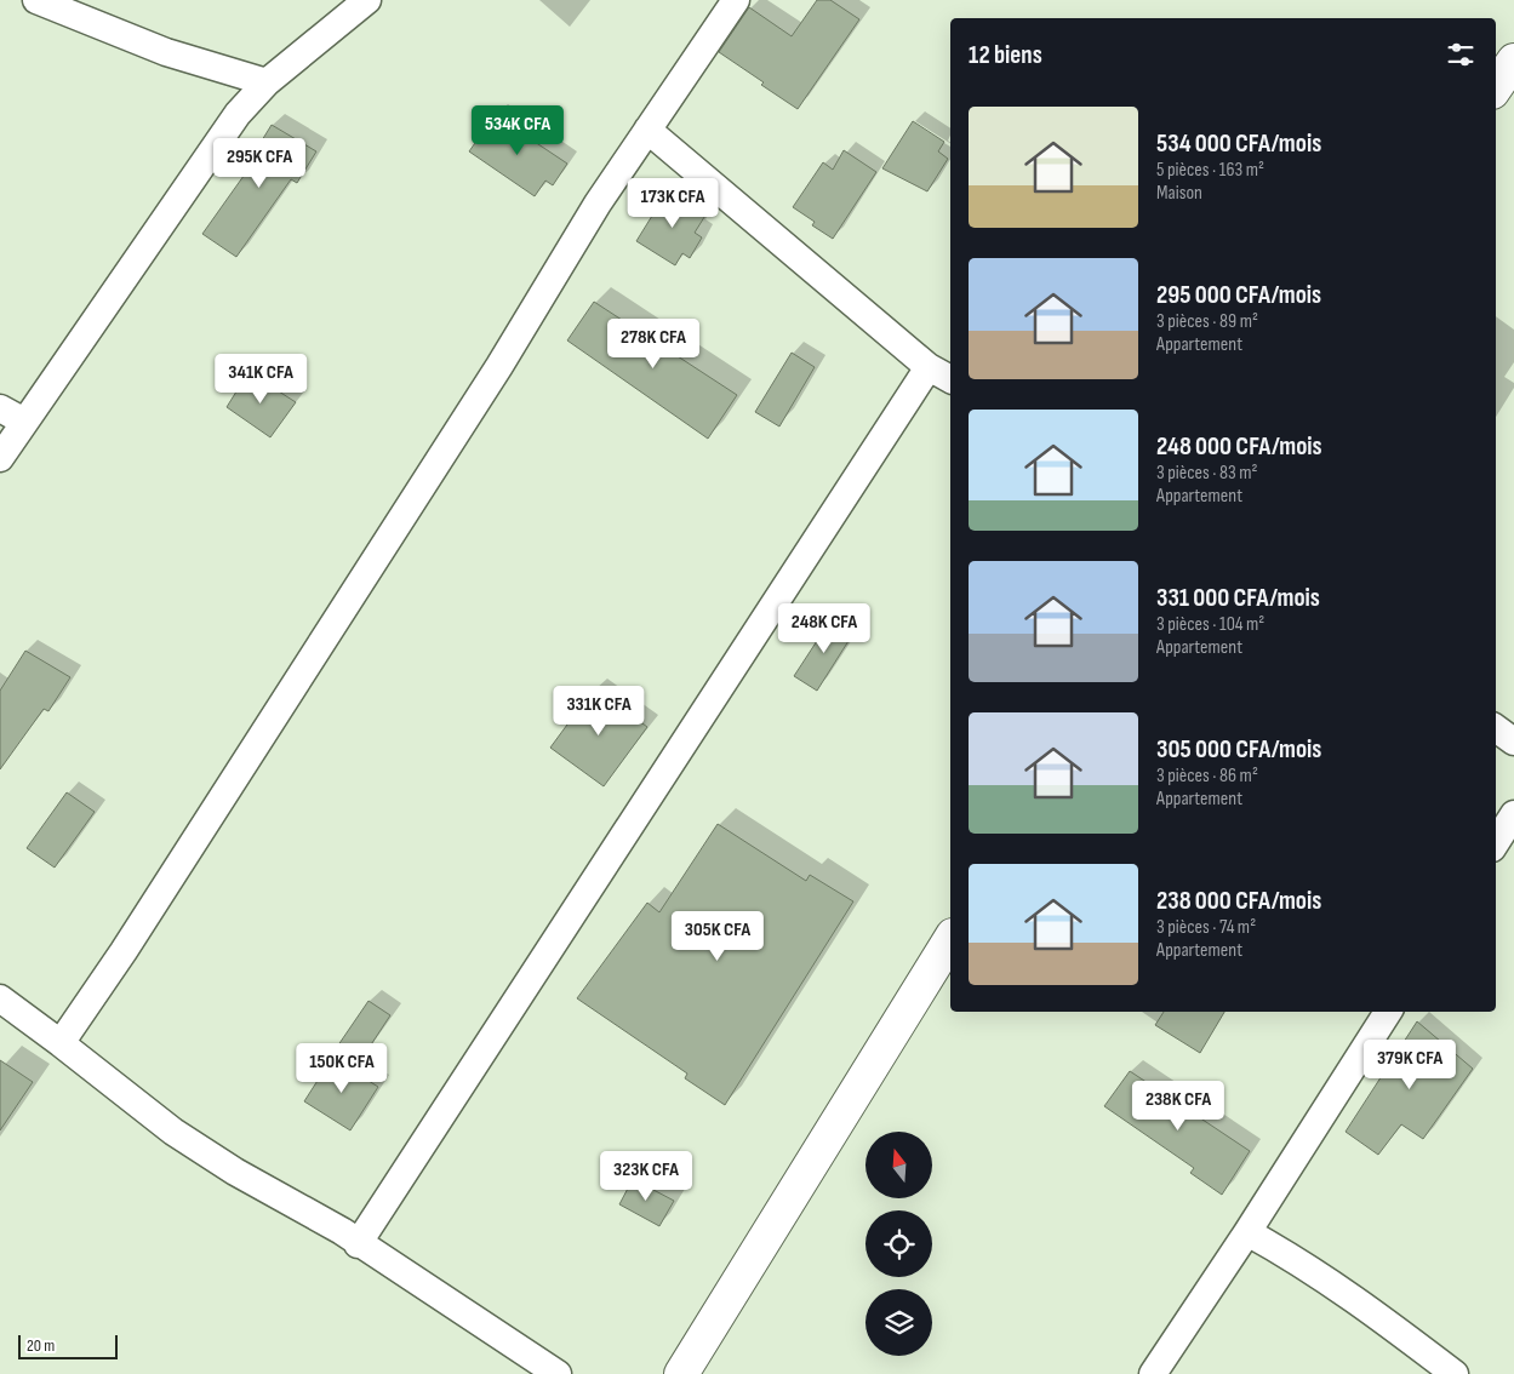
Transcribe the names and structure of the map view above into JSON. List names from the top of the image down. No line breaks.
{"scale_bar":"20 m","north":"top","page":{"heading":"12 biens","list":[{"name":"534 000 CFA/mois","note":"5 pièces · 163 m² · Maison"},{"name":"295 000 CFA/mois","note":"3 pièces · 89 m² · Appartement"},{"name":"248 000 CFA/mois","note":"3 pièces · 83 m² · Appartement"},{"name":"331 000 CFA/mois","note":"3 pièces · 104 m² · Appartement"},{"name":"305 000 CFA/mois","note":"3 pièces · 86 m² · Appartement"},{"name":"238 000 CFA/mois","note":"3 pièces · 74 m² · Appartement"}],"price":["534K CFA","295K CFA","173K CFA","278K CFA","341K CFA","248K CFA","331K CFA","305K CFA","379K CFA","150K CFA","238K CFA","323K CFA"],"scale":"20 m"}}
